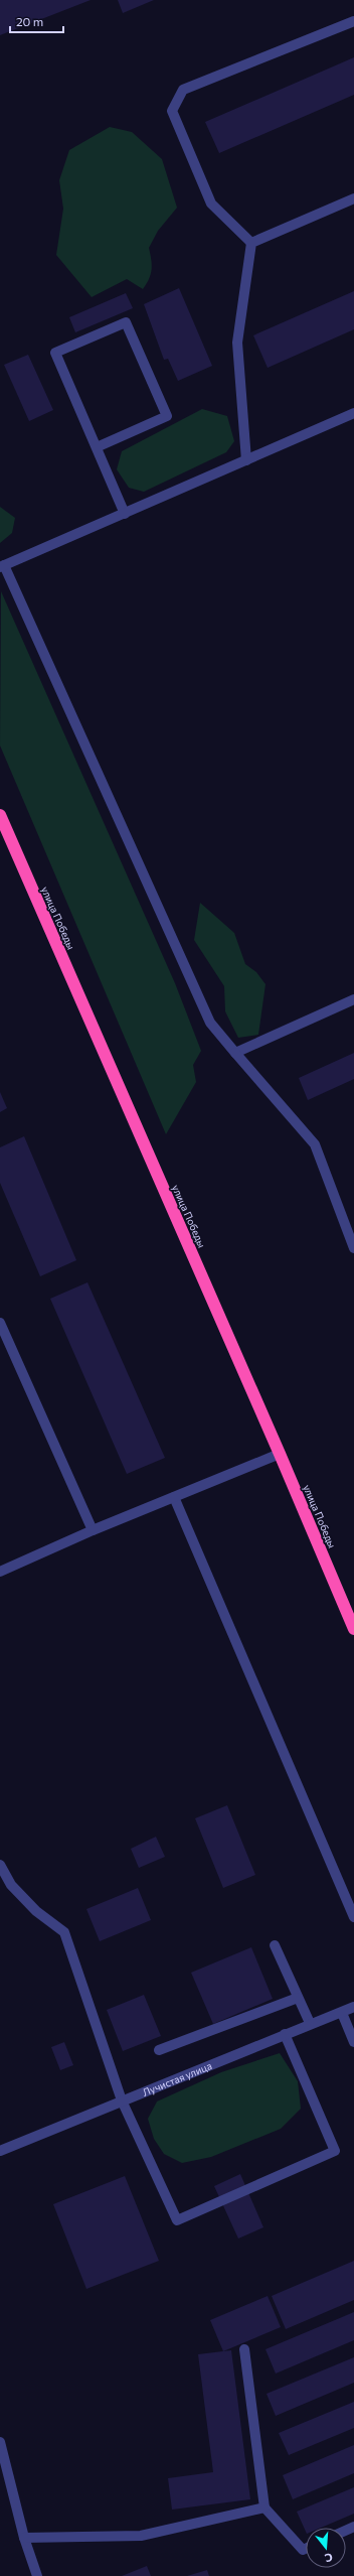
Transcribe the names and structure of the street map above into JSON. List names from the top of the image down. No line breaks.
{"streets":{"highway":["улица Победы"],"street":["Лучистая улица"]},"scale_bar":"20 m","north":"bottom"}
